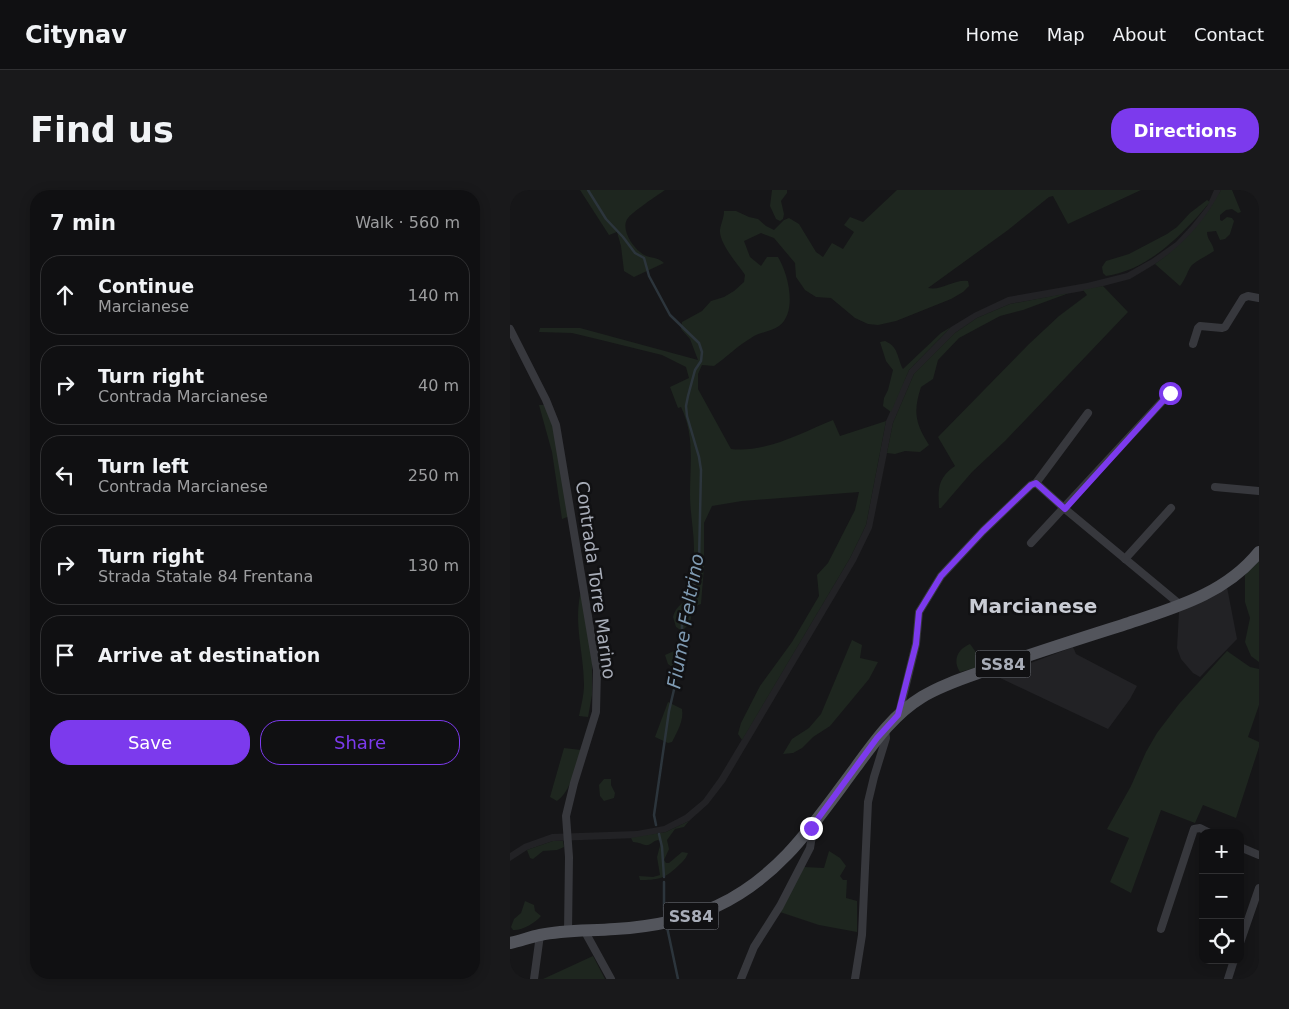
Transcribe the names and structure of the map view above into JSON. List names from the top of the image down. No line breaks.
{"streets":{"main road":["SS84"],"street":["Contrada Torre Marino"]},"crossings":[["Contrada Torre Marino","SS84"]],"districts":["Marcianese"],"water":["Fiume Feltrino"],"page":{"header":"Citynav","nav":["Home","Map","About","Contact"],"buttons":["Directions",["Save","Share"]],"title":"Find us","heading":["7 min","Walk · 560 m"],"list":[["Continue","Marcianese","140 m"],["Turn right","Contrada Marcianese","40 m"],["Turn left","Contrada Marcianese","250 m"],["Turn right","Strada Statale 84 Frentana","130 m"],"Arrive at destination"],"map_buttons":["+","−"]}}
